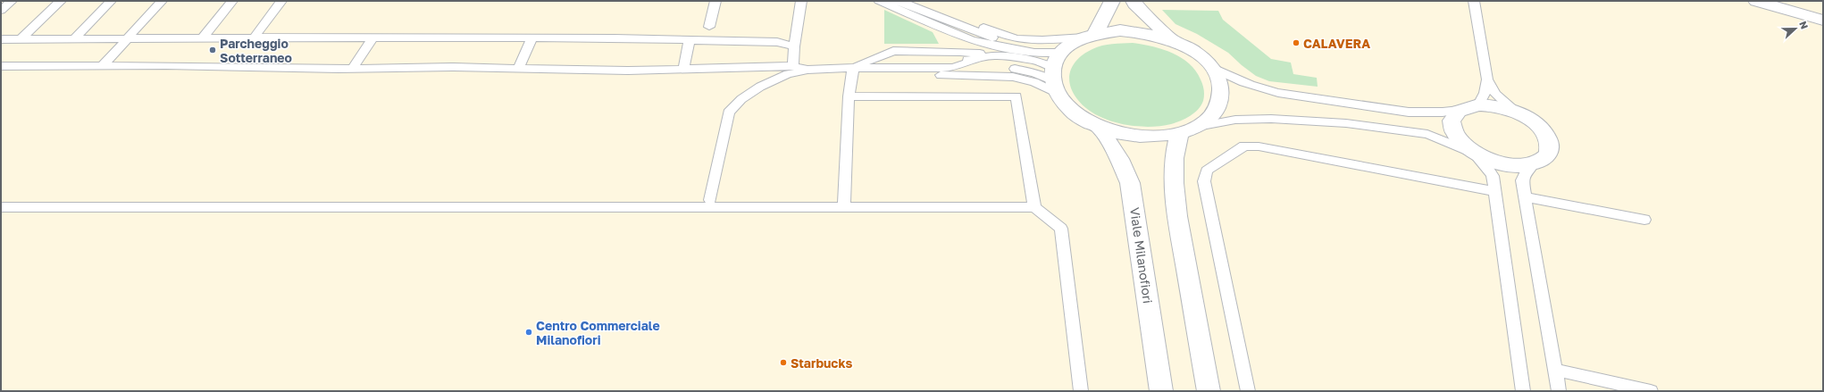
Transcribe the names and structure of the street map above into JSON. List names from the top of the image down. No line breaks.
{"streets":{"street":["Viale Milanofiori"]},"places":["CALAVERA","Parcheggio Sotterraneo","Centro Commerciale Milanofiori","Starbucks"],"north":"right"}
